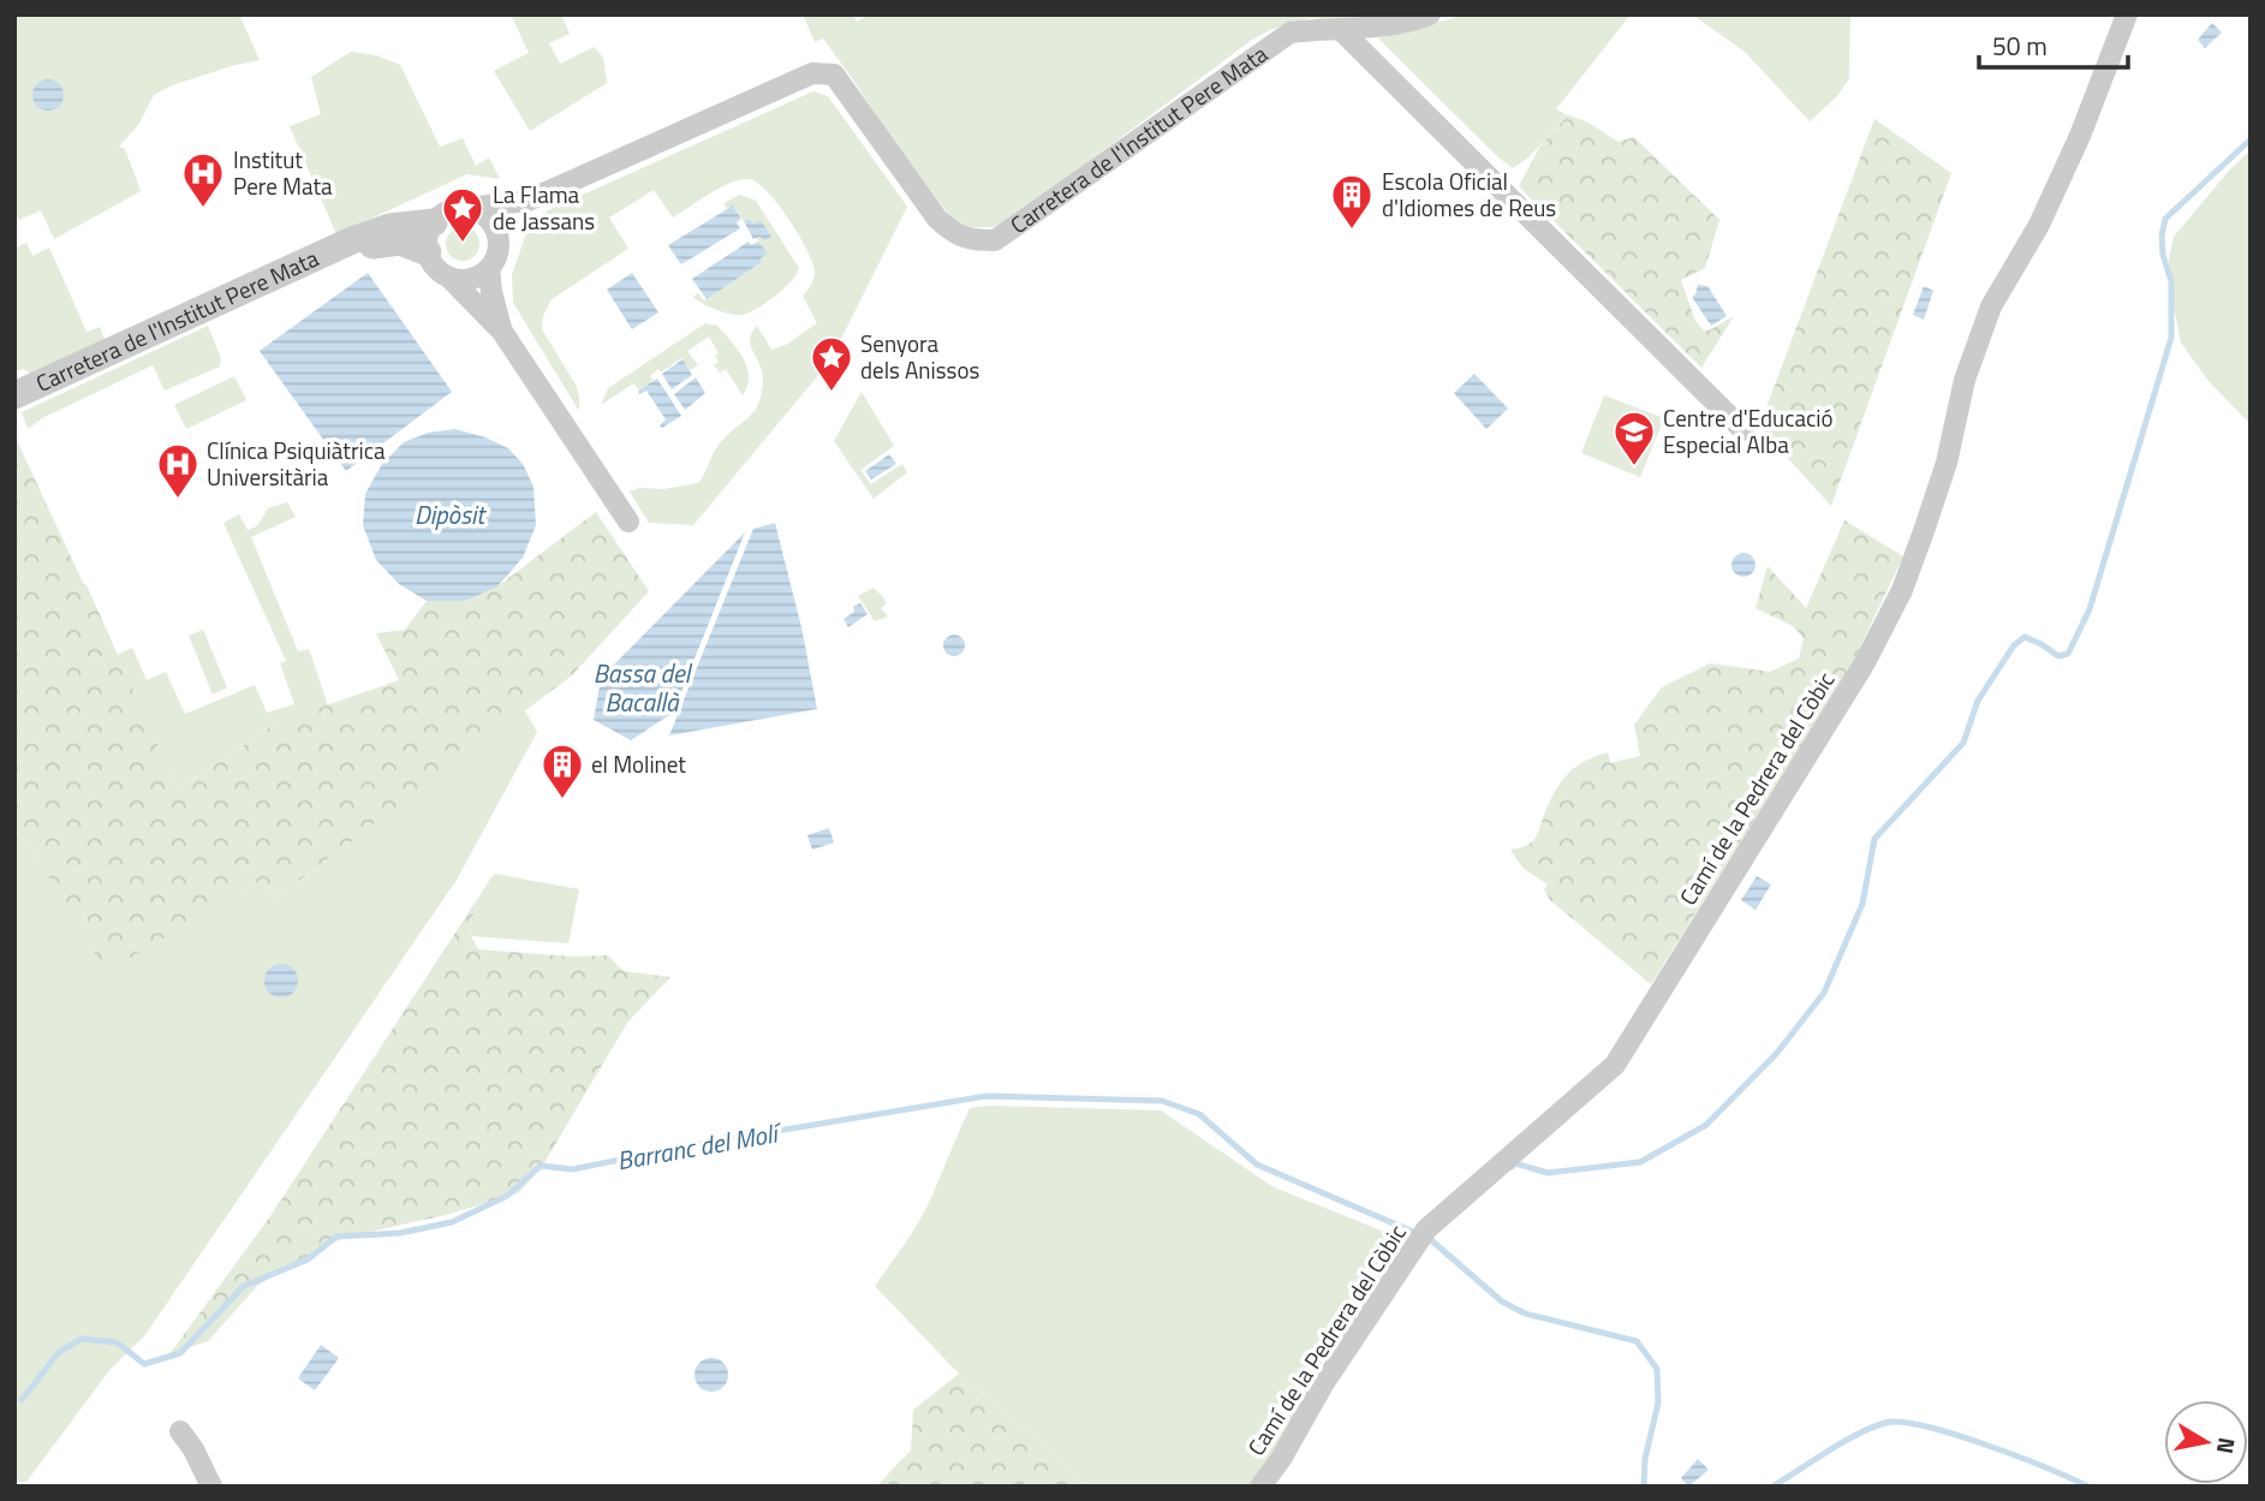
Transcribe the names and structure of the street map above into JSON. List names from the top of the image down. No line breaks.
{"streets":{"street":["Carretera de l'Institut Pere Mata","Camí de la Pedrera del Còbic"]},"water":["Dipòsit","Bassa del Bacallà","Barranc del Molí"],"places":{"hospital":["Institut Pere Mata","Clínica Psiquiàtrica Universitària"],"building":["Escola Oficial d'Idiomes de Reus","el Molinet"],"place":["La Flama de Jassans","Senyora dels Anissos"],"school or university":["Centre d'Educació Especial Alba"]},"scale_bar":"50 m","north":"right"}
